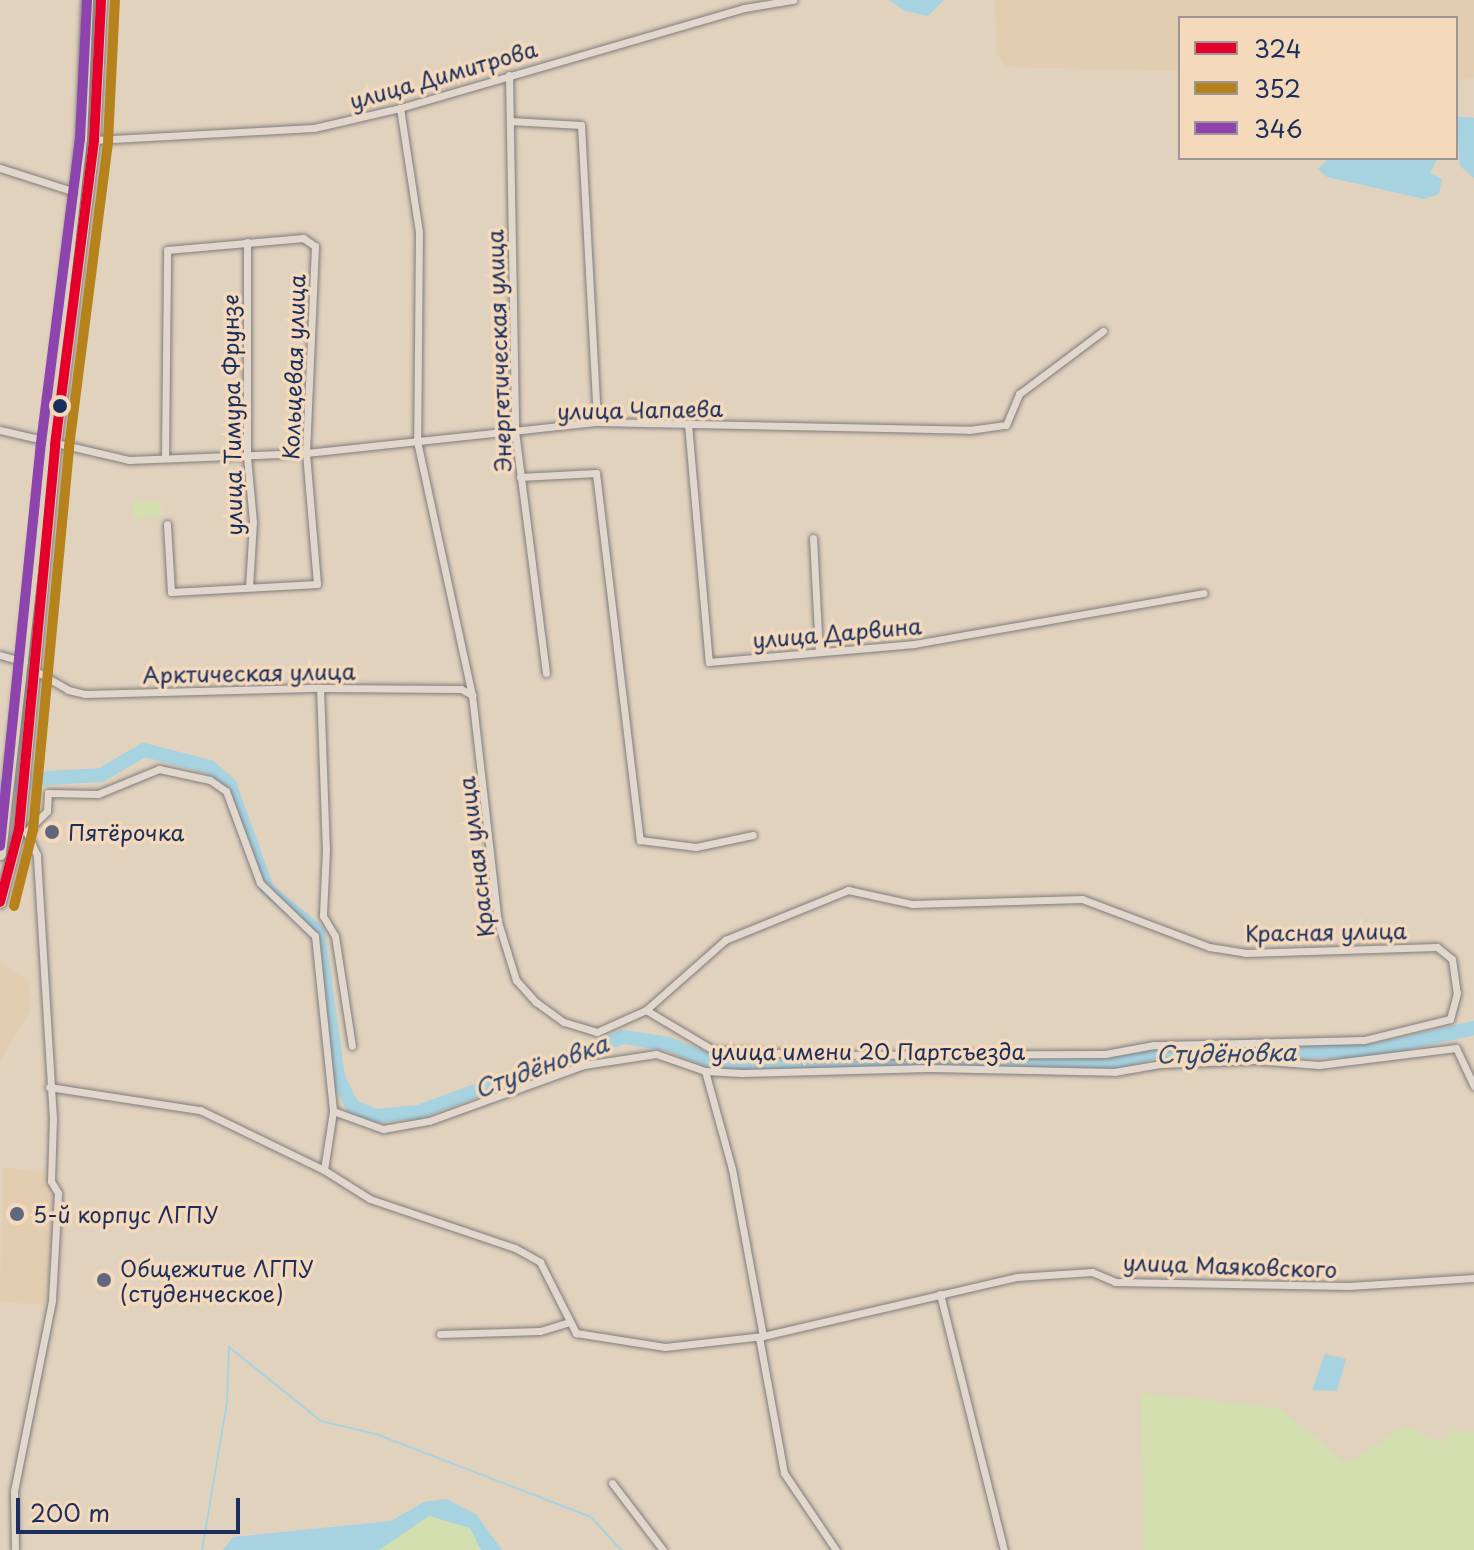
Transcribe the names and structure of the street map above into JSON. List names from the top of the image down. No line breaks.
{"streets":{"street":["улица Димитрова","Энергетическая улица","Кольцевая улица","улица Чапаева","улица Тимура Фрунзе","улица Дарвина","Арктическая улица","Красная улица","улица имени 20 Партсъезда","улица Маяковского"]},"crossings":[["улица Димитрова","Энергетическая улица"],["улица Димитрова","Красная улица"],["Энергетическая улица","улица Чапаева"],["Кольцевая улица","улица Чапаева"],["Кольцевая улица","улица Тимура Фрунзе"],["улица Чапаева","улица Тимура Фрунзе"],["улица Чапаева","улица Дарвина"],["улица Чапаева","Красная улица"],["Арктическая улица","Красная улица"],["Красная улица","улица имени 20 Партсъезда"]],"water":["Студёновка"],"places":["Пятёрочка","5-й корпус ЛГПУ","Общежитие ЛГПУ (студенческое)"],"lines":["transit line 324","transit line 346","transit line 352"],"legend":["324","352","346"],"scale_bar":"200 m"}
